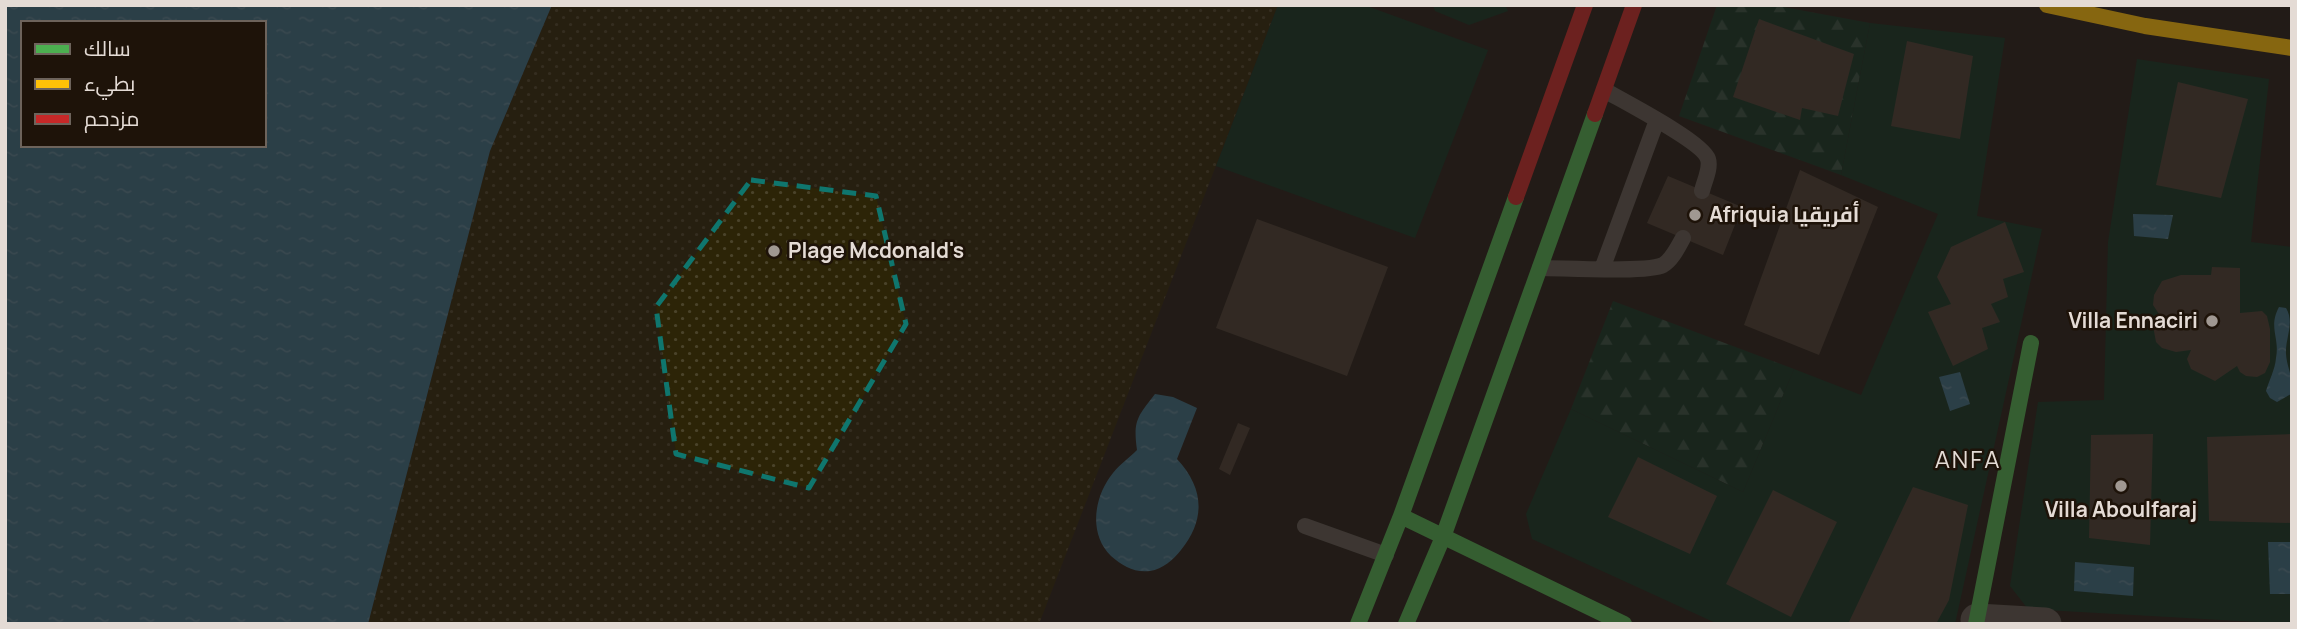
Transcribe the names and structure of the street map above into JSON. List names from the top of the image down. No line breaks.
{"districts":["ANFA"],"places":["Afriquia أفريقيا","Plage Mcdonald's","Villa Ennaciri","Villa Aboulfaraj"],"legend":["سالك","بطيء","مزدحم"]}
